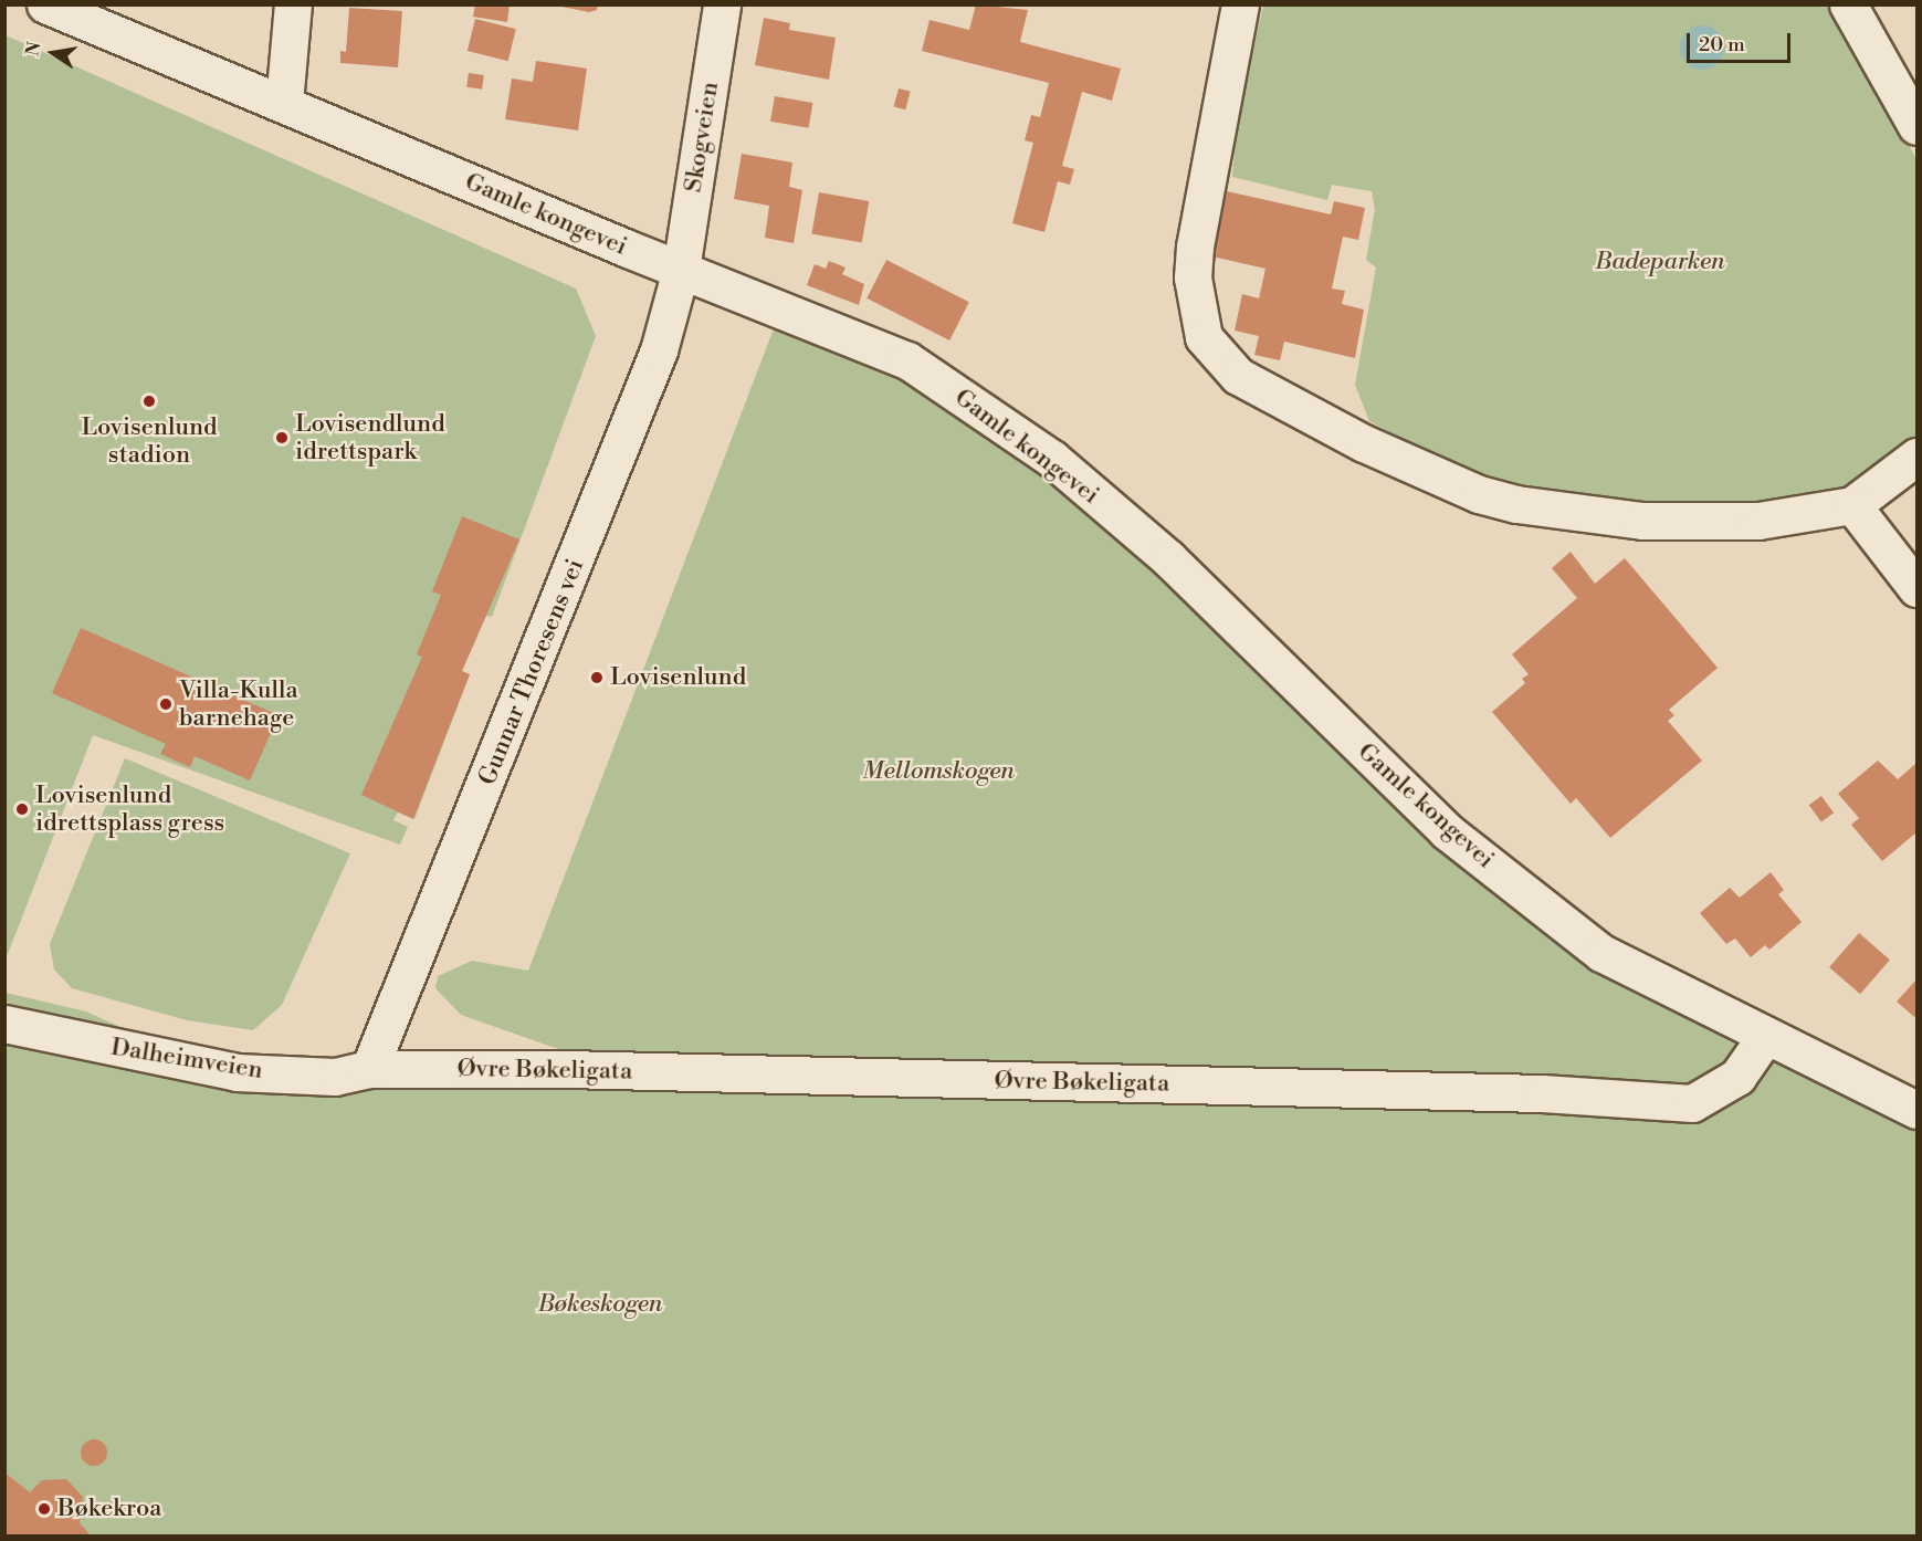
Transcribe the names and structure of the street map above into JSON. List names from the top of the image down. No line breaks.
{"streets":{"street":["Skogveien","Gamle kongevei","Gunnar Thoresens vei","Dalheimveien","Øvre Bøkeligata"]},"crossings":[["Skogveien","Gamle kongevei"],["Skogveien","Gunnar Thoresens vei"],["Gamle kongevei","Gunnar Thoresens vei"],["Gamle kongevei","Øvre Bøkeligata"],["Gunnar Thoresens vei","Dalheimveien"],["Gunnar Thoresens vei","Øvre Bøkeligata"],["Dalheimveien","Øvre Bøkeligata"]],"parks":["Badeparken","Mellomskogen","Bøkeskogen"],"places":["Lovisenlund stadion","Lovisendlund idrettspark","Lovisenlund","Villa-Kulla barnehage","Lovisenlund idrettsplass gress","Bøkekroa"],"scale_bar":"20 m","north":"left"}
